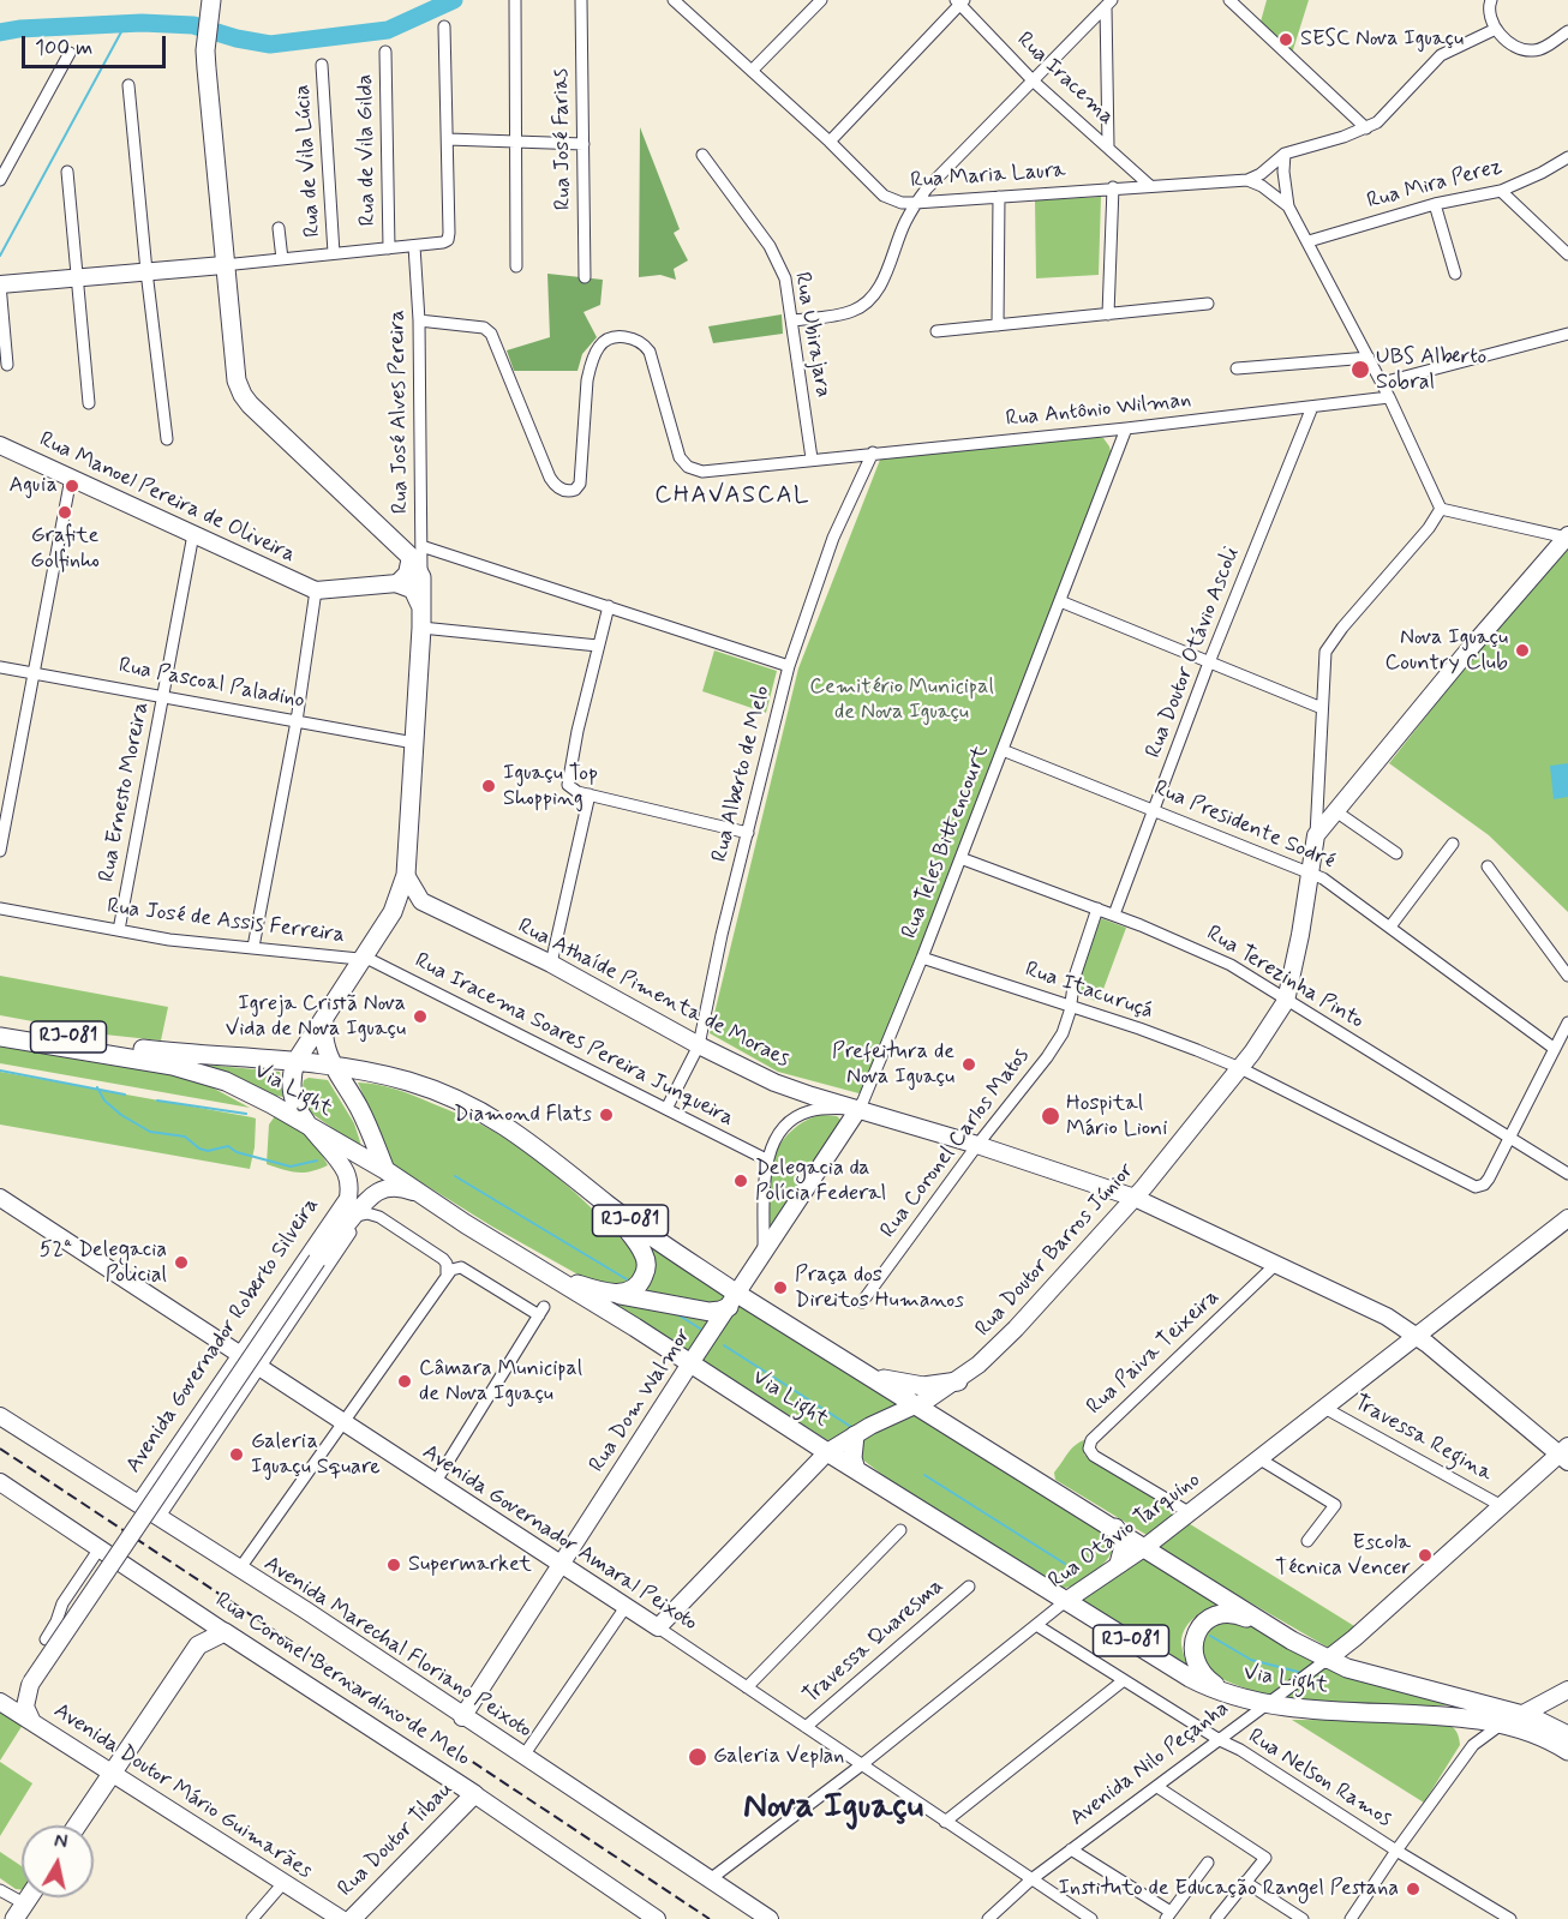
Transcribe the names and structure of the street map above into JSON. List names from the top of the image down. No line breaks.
{"streets":{"main road":["Rua Manoel Pereira de Oliveira","Rua Athaíde Pimenta de Moraes","RJ-081","Via Light","Rua Doutor Barros Júnior","Avenida Governador Roberto Silveira","Rua Dom Walmor","Rua Otávio Tarquino","Avenida Governador Amaral Peixoto","Avenida Marechal Floriano Peixoto","Rua Coronel Bernardino de Melo","Avenida Nilo Peçanha","Avenida Doutor Mário Guimarães","Rua Doutor Tibau"],"street":["Rua Iracema","Rua José Farias","Rua de Vila Gilda","Rua de Vila Lúcia","Rua Maria Laura","Rua Mira Perez","Rua Ubirajara","Rua Antônio Wilman","Rua José Alves Pereira","Rua Doutor Otávio Ascoli","Rua Pascoal Paladino","Rua Alberto de Melo","Rua Ernesto Moreira","Rua Presidente Sodré","Rua Teles Bittencourt","Rua José de Assis Ferreira","Rua Terezinha Pinto","Rua Itacuruçá","Rua Iracema Soares Pereira Junqueira","Rua Coronel Carlos Matos","Rua Paiva Teixeira","Travessa Regina","Travessa Quaresma","Rua Nelson Ramos"]},"crossings":[["Rua Iracema","Rua Maria Laura"],["Rua Ubirajara","Rua Antônio Wilman"],["Rua Antônio Wilman","Rua José Alves Pereira"],["Rua Antônio Wilman","Rua Doutor Otávio Ascoli"],["Rua Antônio Wilman","Rua Alberto de Melo"],["Rua Antônio Wilman","Rua Teles Bittencourt"],["Rua Manoel Pereira de Oliveira","Rua Ernesto Moreira"],["Rua Doutor Otávio Ascoli","Rua Presidente Sodré"],["Rua Doutor Otávio Ascoli","Rua Terezinha Pinto"],["Rua Pascoal Paladino","Rua Ernesto Moreira"],["Rua Alberto de Melo","Rua Athaíde Pimenta de Moraes"],["Rua Alberto de Melo","Rua Iracema Soares Pereira Junqueira"],["Rua Ernesto Moreira","Rua José de Assis Ferreira"],["Rua Presidente Sodré","Rua Teles Bittencourt"],["Rua Presidente Sodré","Rua Doutor Barros Júnior"],["Rua Teles Bittencourt","Rua Terezinha Pinto"],["Rua Teles Bittencourt","Rua Itacuruçá"],["Rua Teles Bittencourt","Rua Athaíde Pimenta de Moraes"],["Rua Teles Bittencourt","Rua Dom Walmor"],["Rua José de Assis Ferreira","Rua Iracema Soares Pereira Junqueira"],["Rua Terezinha Pinto","Rua Itacuruçá"],["Rua Terezinha Pinto","Rua Coronel Carlos Matos"],["Rua Terezinha Pinto","Rua Doutor Barros Júnior"],["Rua Itacuruçá","Rua Coronel Carlos Matos"],["Rua Itacuruçá","Rua Doutor Barros Júnior"],["Rua Athaíde Pimenta de Moraes","Rua Coronel Carlos Matos"],["Rua Athaíde Pimenta de Moraes","Rua Doutor Barros Júnior"],["Rua Athaíde Pimenta de Moraes","Rua Paiva Teixeira"],["Rua Athaíde Pimenta de Moraes","Rua Dom Walmor"],["Rua Athaíde Pimenta de Moraes","Rua Otávio Tarquino"],["Rua Athaíde Pimenta de Moraes","Avenida Nilo Peçanha"],["Via Light","Rua Doutor Barros Júnior"],["Via Light","Avenida Governador Roberto Silveira"],["Via Light","Rua Dom Walmor"],["Via Light","Rua Otávio Tarquino"],["Via Light","Avenida Nilo Peçanha"],["Rua Doutor Barros Júnior","Avenida Governador Amaral Peixoto"],["Avenida Governador Roberto Silveira","Avenida Governador Amaral Peixoto"],["Avenida Governador Roberto Silveira","Avenida Marechal Floriano Peixoto"],["Rua Paiva Teixeira","Rua Otávio Tarquino"],["Rua Dom Walmor","Avenida Governador Amaral Peixoto"],["Rua Dom Walmor","Avenida Marechal Floriano Peixoto"],["Travessa Regina","Rua Otávio Tarquino"],["Travessa Regina","Avenida Nilo Peçanha"],["Rua Otávio Tarquino","Avenida Governador Amaral Peixoto"],["Rua Otávio Tarquino","Avenida Marechal Floriano Peixoto"],["Rua Otávio Tarquino","Rua Nelson Ramos"],["Avenida Governador Amaral Peixoto","Travessa Quaresma"],["Avenida Governador Amaral Peixoto","Avenida Nilo Peçanha"],["Rua Coronel Bernardino de Melo","Rua Doutor Tibau"],["Avenida Nilo Peçanha","Rua Nelson Ramos"]],"districts":["CHAVASCAL","Nova Iguaçu"],"parks":["Cemitério Municipal de Nova Iguaçu"],"places":["SESC Nova Iguaçu","UBS Alberto Sobral","Aguia","Grafite Golfinho","Nova Iguaçu Country Club","Iguaçu Top Shopping","Igreja Cristã Nova Vida de Nova Iguaçu","Prefeitura de Nova Iguaçu","Diamond Flats","Hospital Mário Lioni","Delegacia da Polícia Federal","52ª Delegacia Policial","Praça dos Direitos Humanos","Câmara Municipal de Nova Iguaçu","Galeria Iguaçu Square","Escola Técnica Vencer","Supermarket","Galeria Veplan","Instituto de Educação Rangel Pestana"],"scale_bar":"100 m","north":"top"}
